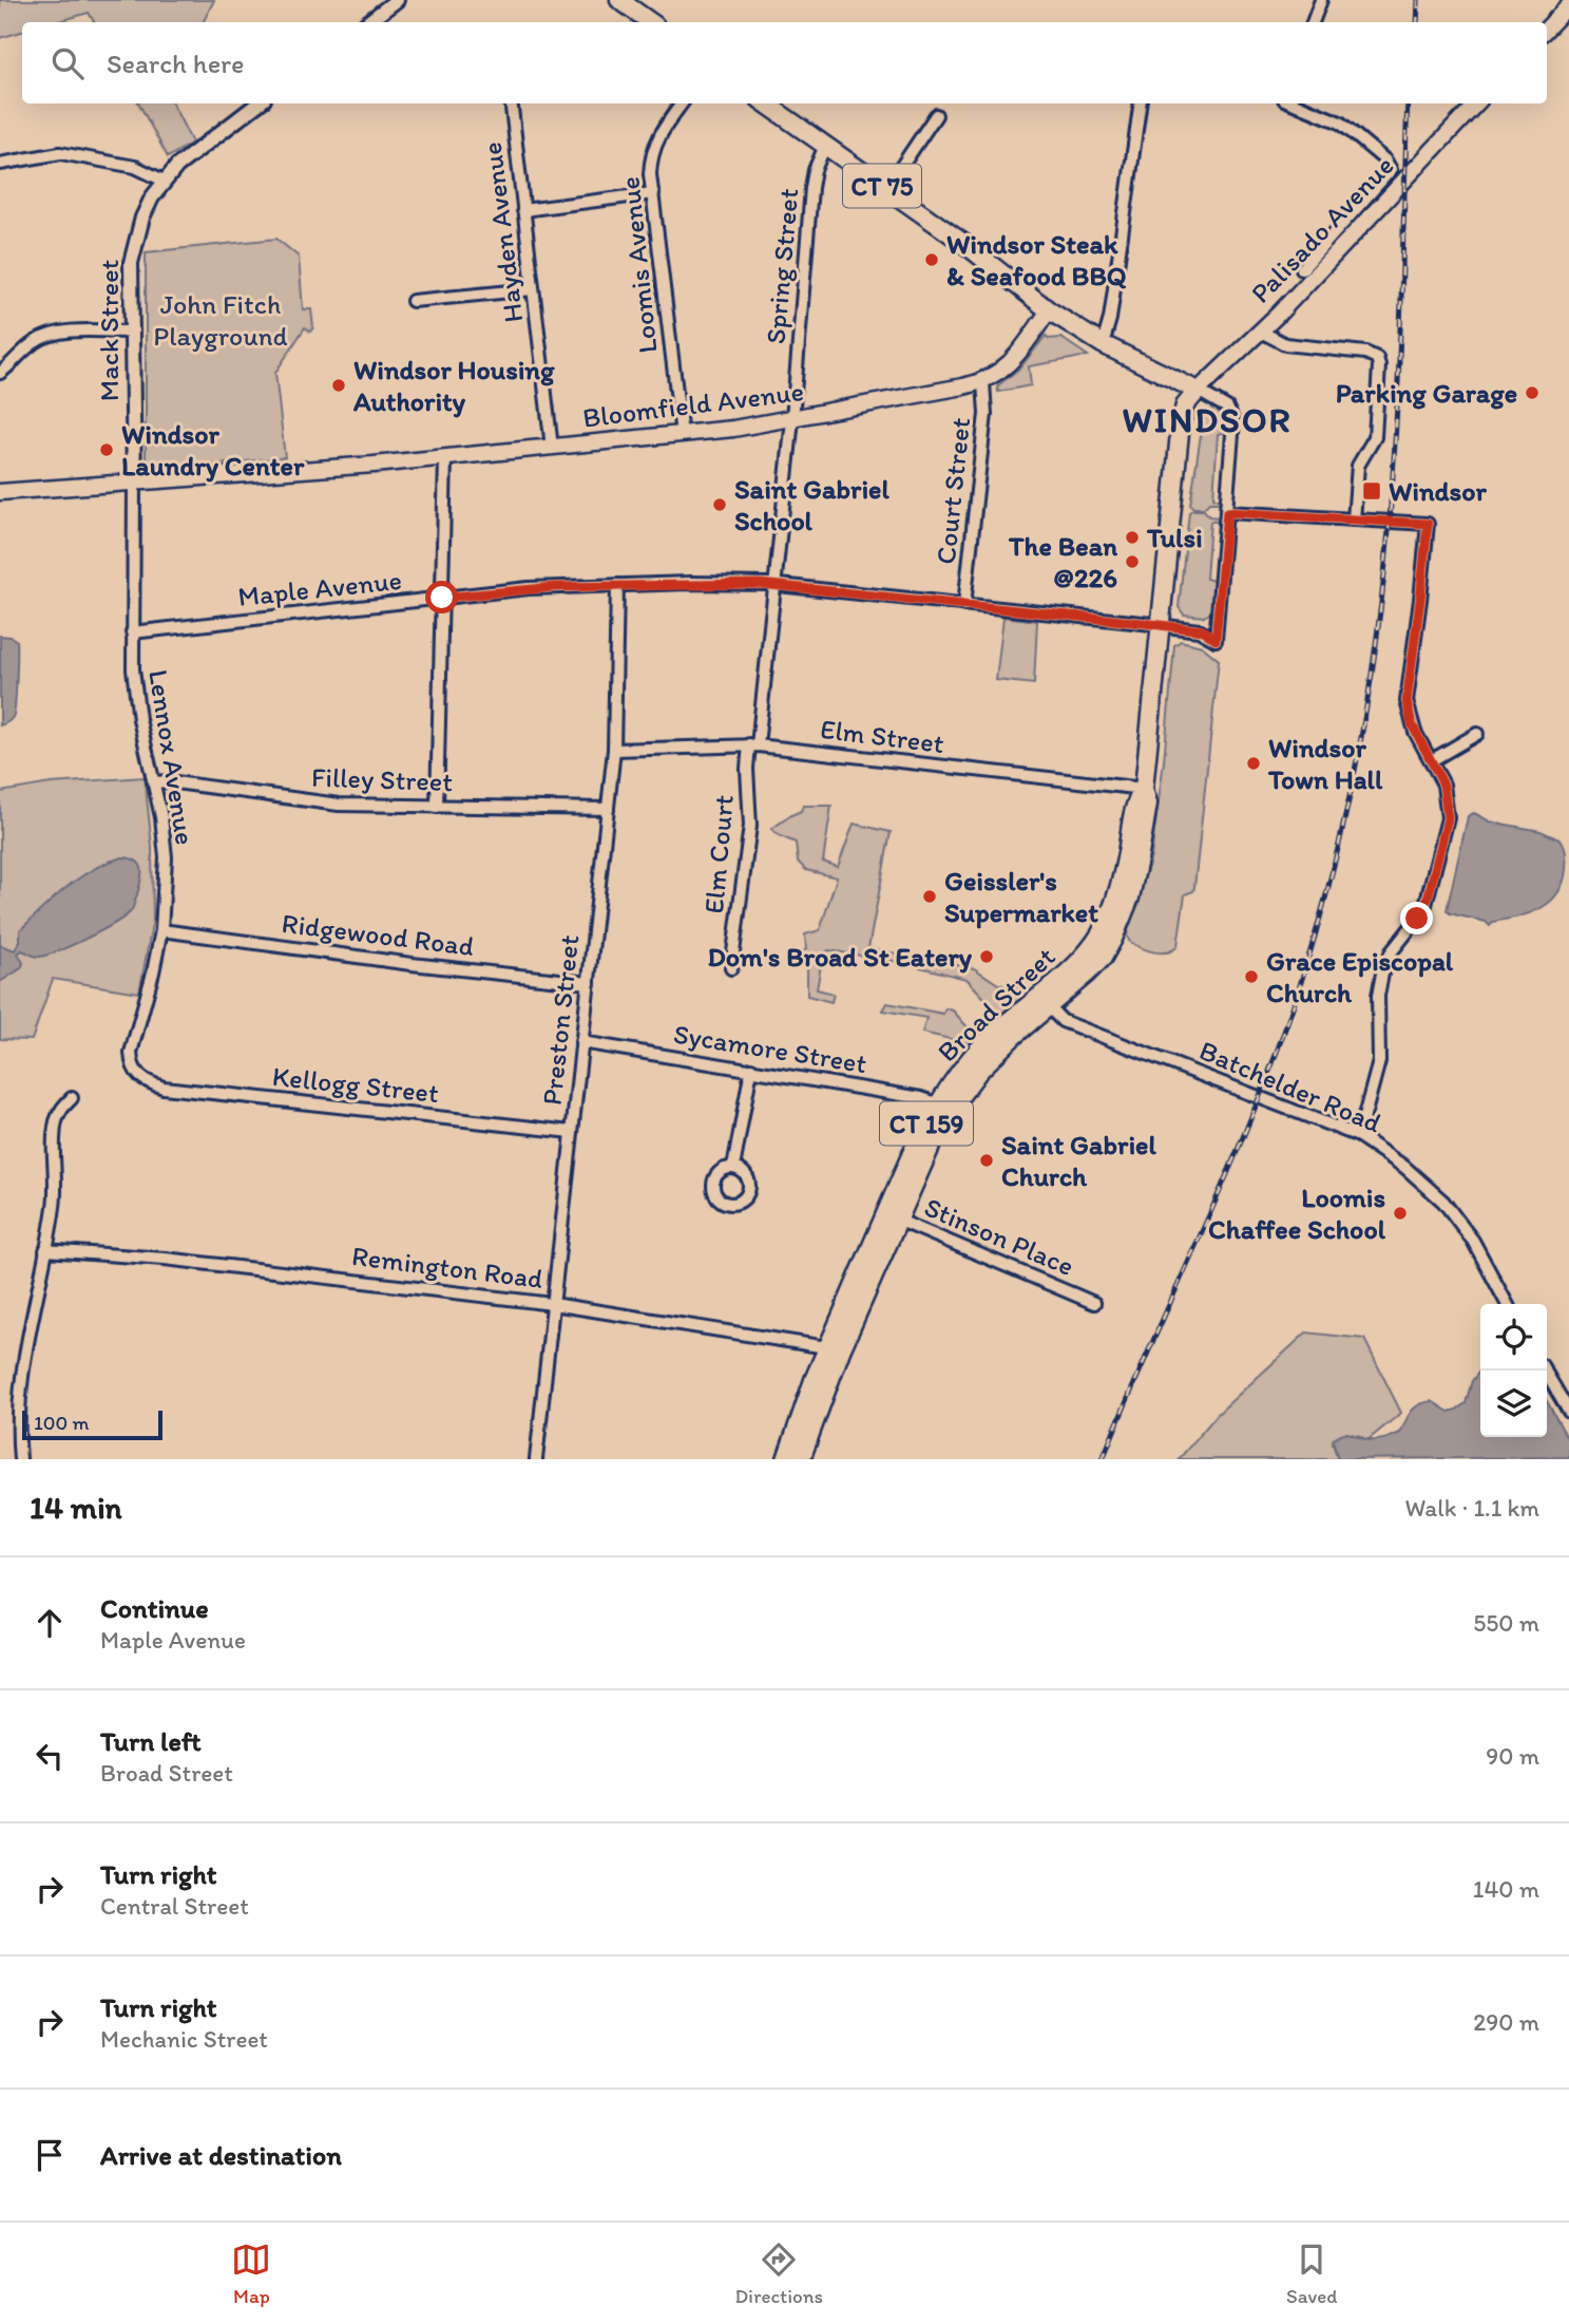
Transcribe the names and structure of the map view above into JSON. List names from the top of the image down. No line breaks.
{"streets":{"main road":["CT 75","Palisado Avenue","Bloomfield Avenue","Broad Street","CT 159"],"street":["Hayden Avenue","Loomis Avenue","Spring Street","Mack Street","Court Street","Maple Avenue","Elm Street","Lennox Avenue","Filley Street","Elm Court","Ridgewood Road","Preston Street","Sycamore Street","Kellogg Street","Batchelder Road","Stinson Place","Remington Road"]},"crossings":[["CT 75","Palisado Avenue"],["CT 75","Spring Street"],["CT 75","Bloomfield Avenue"],["CT 75","Broad Street"],["Palisado Avenue","Broad Street"],["Hayden Avenue","Bloomfield Avenue"],["Loomis Avenue","Bloomfield Avenue"],["Spring Street","Bloomfield Avenue"],["Spring Street","Maple Avenue"],["Spring Street","Elm Street"],["Spring Street","Elm Court"],["Mack Street","Bloomfield Avenue"],["Mack Street","Lennox Avenue"],["Bloomfield Avenue","Court Street"],["Bloomfield Avenue","Lennox Avenue"],["Court Street","Maple Avenue"],["Maple Avenue","Lennox Avenue"],["Maple Avenue","Broad Street"],["Maple Avenue","Preston Street"],["Elm Street","Elm Court"],["Elm Street","Broad Street"],["Elm Street","Preston Street"],["Lennox Avenue","Filley Street"],["Lennox Avenue","Ridgewood Road"],["Lennox Avenue","Kellogg Street"],["Filley Street","Preston Street"],["Ridgewood Road","Preston Street"],["Broad Street","Sycamore Street"],["Broad Street","Batchelder Road"],["Broad Street","Stinson Place"],["Broad Street","Remington Road"],["Preston Street","Sycamore Street"],["Preston Street","Kellogg Street"],["Preston Street","Remington Road"]],"districts":["WINDSOR"],"parks":["John Fitch Playground"],"places":{"other":["Windsor Steak & Seafood BBQ","Windsor Housing Authority","Parking Garage","Windsor Laundry Center","Saint Gabriel School","Tulsi","The Bean @226","Windsor Town Hall","Geissler's Supermarket","Dom's Broad St Eatery","Grace Episcopal Church","Saint Gabriel Church","Loomis Chaffee School"],"transit":["Windsor"]},"scale_bar":"100 m","page":{"search":"Search here","scale":"100 m","heading":["14 min","Walk · 1.1 km"],"list":[["Continue","Maple Avenue","550 m"],["Turn left","Broad Street","90 m"],["Turn right","Central Street","140 m"],["Turn right","Mechanic Street","290 m"],"Arrive at destination"],"nav":["Map","Directions","Saved"]}}
